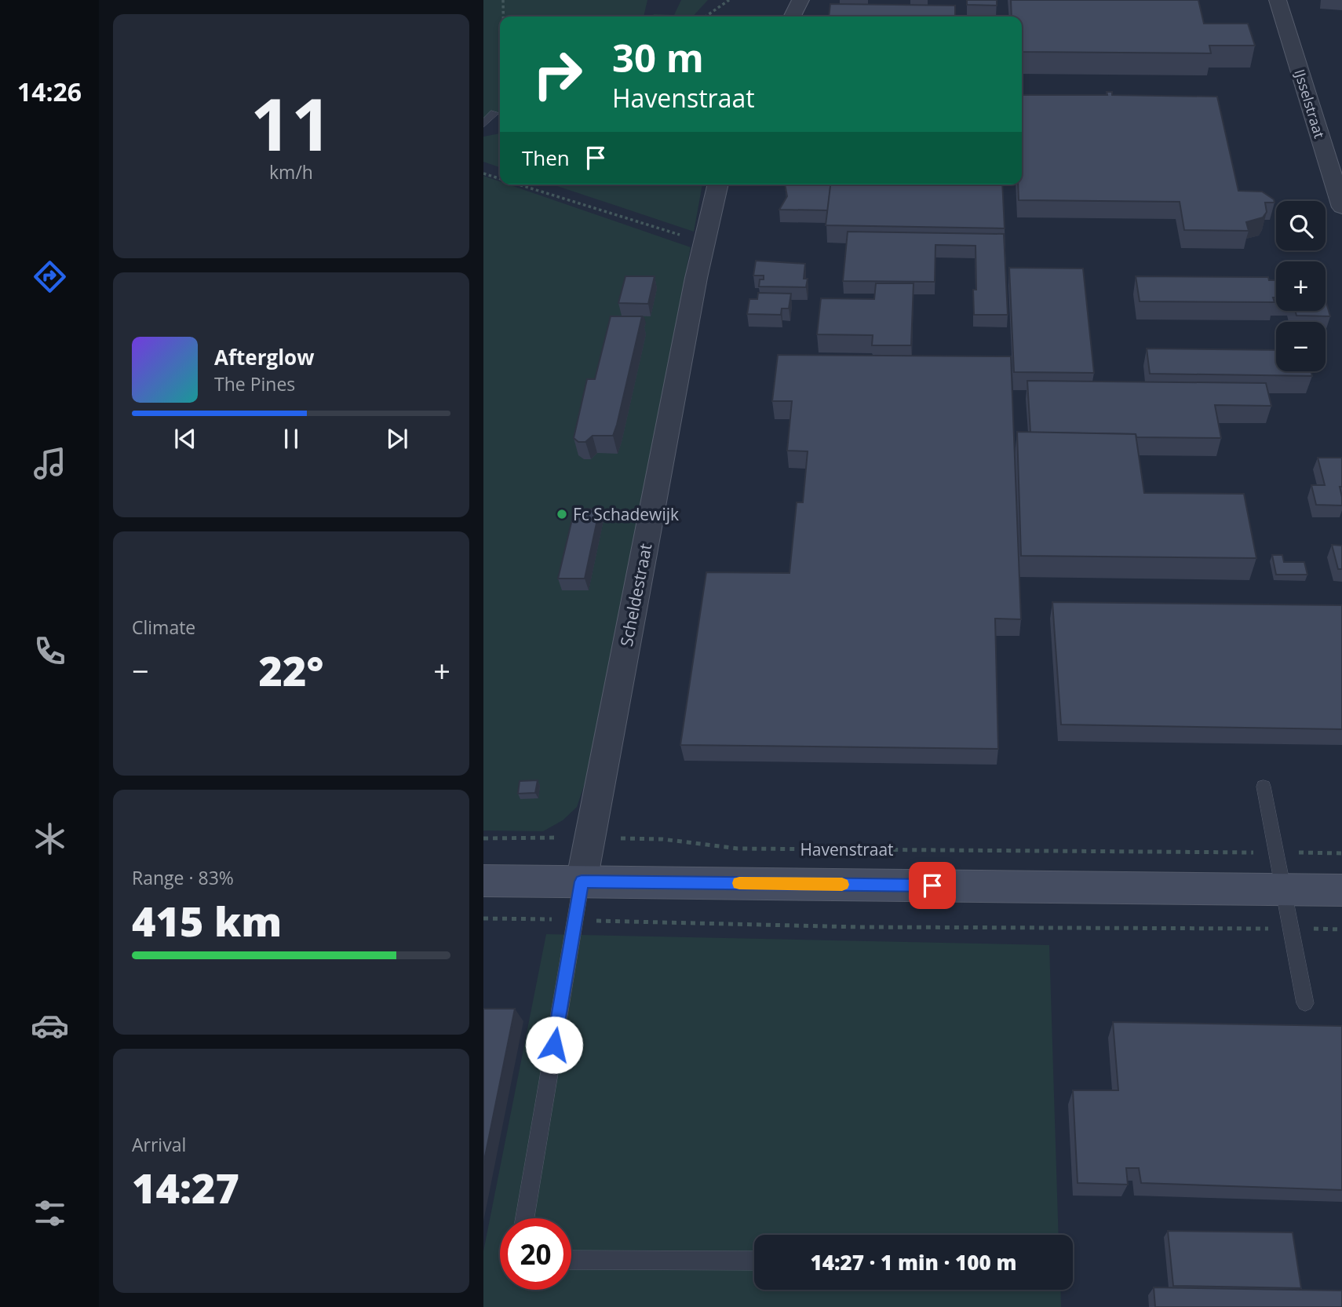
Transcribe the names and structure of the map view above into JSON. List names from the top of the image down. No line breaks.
{"streets":{"street":["IJsselstraat","Scheldestraat"],"path":["Havenstraat"]},"crossings":[["Scheldestraat","Havenstraat"]],"places":["Fc Schadewijk"],"page":{"tabs":"14:26","tile":[["11","km/h"],"Climate",["Range · 83%","415 km"],["Arrival","14:27"]],"turn":["30 m","Havenstraat"],"then":"Then","map_buttons":["+","−"],"song":["Afterglow","The Pines"],"heat":["−","22°","+"],"limit":"20","trip":"14:27 · 1 min · 100 m"}}
